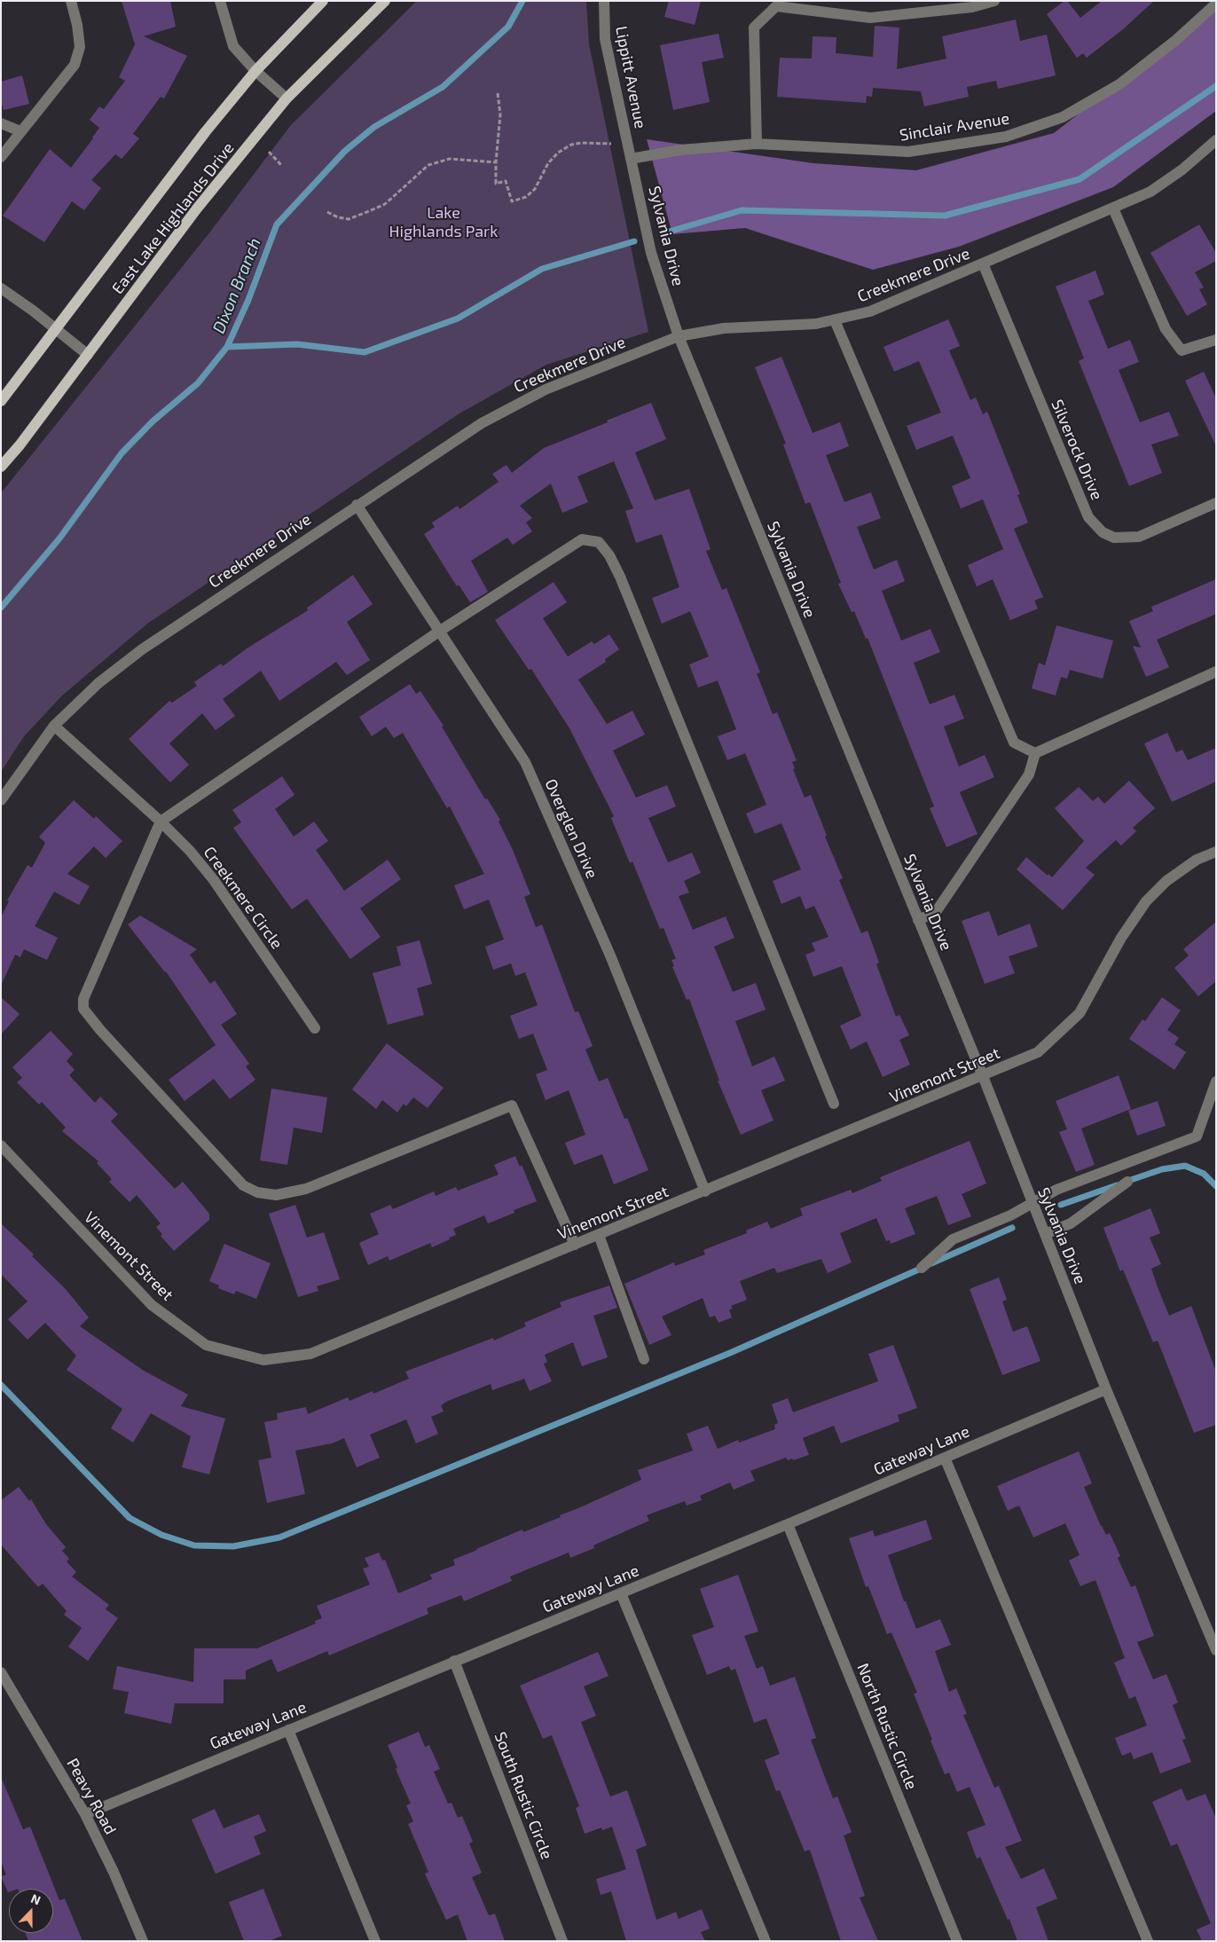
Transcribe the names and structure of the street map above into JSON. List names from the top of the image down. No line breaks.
{"streets":{"main road":["East Lake Highlands Drive"],"street":["Lippitt Avenue","Sinclair Avenue","Sylvania Drive","Creekmere Drive","Silverock Drive","Overglen Drive","Creekmere Circle","Vinemont Street","Gateway Lane","North Rustic Circle","South Rustic Circle","Peavy Road"]},"crossings":[["Lippitt Avenue","Sinclair Avenue"],["Lippitt Avenue","Sylvania Drive"],["Sinclair Avenue","Sylvania Drive"],["Sylvania Drive","Creekmere Drive"],["Sylvania Drive","Vinemont Street"],["Sylvania Drive","Gateway Lane"],["Creekmere Drive","Silverock Drive"],["Creekmere Drive","Overglen Drive"],["Creekmere Drive","Creekmere Circle"],["Overglen Drive","Vinemont Street"],["Gateway Lane","North Rustic Circle"],["Gateway Lane","South Rustic Circle"],["Gateway Lane","Peavy Road"]],"water":["Dixon Branch"],"parks":["Lake Highlands Park"],"north":"top"}
